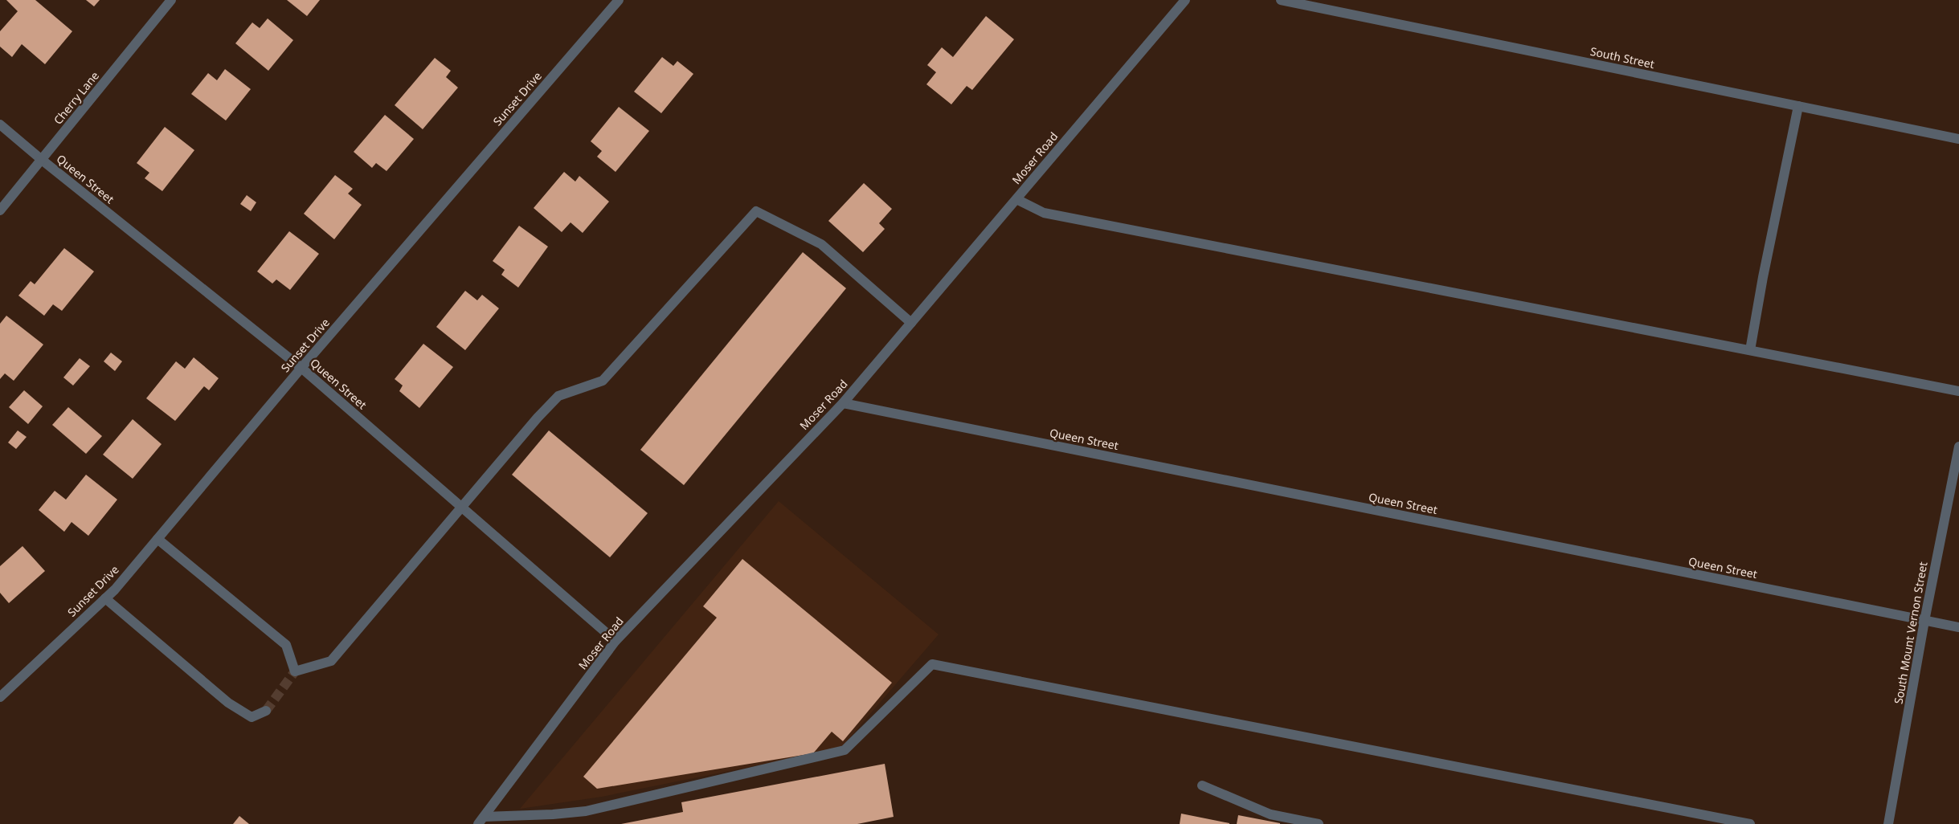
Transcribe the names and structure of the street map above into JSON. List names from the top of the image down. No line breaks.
{"streets":{"street":["South Street","Cherry Lane","Sunset Drive","Moser Road","Queen Street","South Mount Vernon Street"]},"crossings":[["Cherry Lane","Queen Street"],["Sunset Drive","Queen Street"],["Moser Road","Queen Street"],["Queen Street","South Mount Vernon Street"]]}
